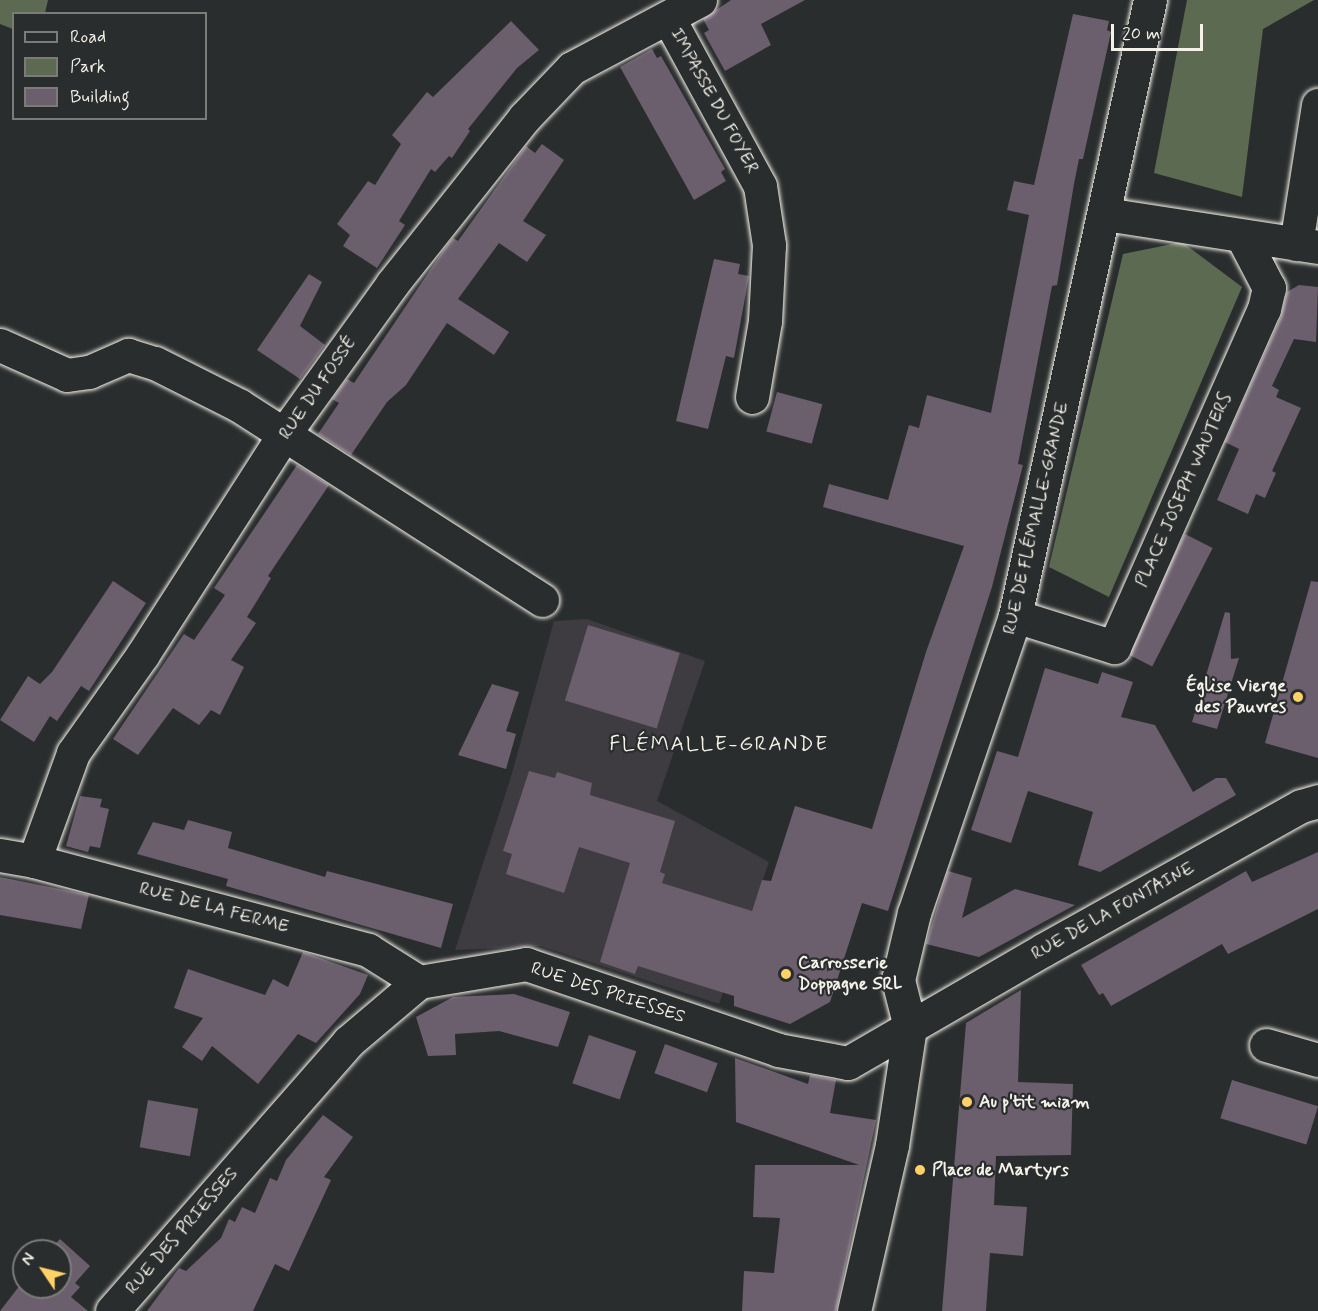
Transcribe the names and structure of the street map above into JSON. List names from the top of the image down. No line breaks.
{"streets":{"street":["IMPASSE DU FOYER","RUE DU FOSSÉ","PLACE JOSEPH WAUTERS","RUE DE FLÉMALLE-GRANDE","RUE DE LA FERME","RUE DE LA FONTAINE","RUE DES PRIESSES"]},"crossings":[["IMPASSE DU FOYER","RUE DU FOSSÉ"],["RUE DU FOSSÉ","RUE DE LA FERME"],["PLACE JOSEPH WAUTERS","RUE DE FLÉMALLE-GRANDE"],["RUE DE FLÉMALLE-GRANDE","RUE DE LA FONTAINE"],["RUE DE FLÉMALLE-GRANDE","RUE DES PRIESSES"],["RUE DE LA FERME","RUE DES PRIESSES"],["RUE DE LA FONTAINE","RUE DES PRIESSES"]],"districts":["FLÉMALLE-GRANDE"],"places":["Église Vierge des Pauvres","Carrosserie Doppagne SRL","Au p'tit miam","Place de Martyrs"],"legend":["Road","Park","Building"],"scale_bar":"20 m","north":"top left"}
